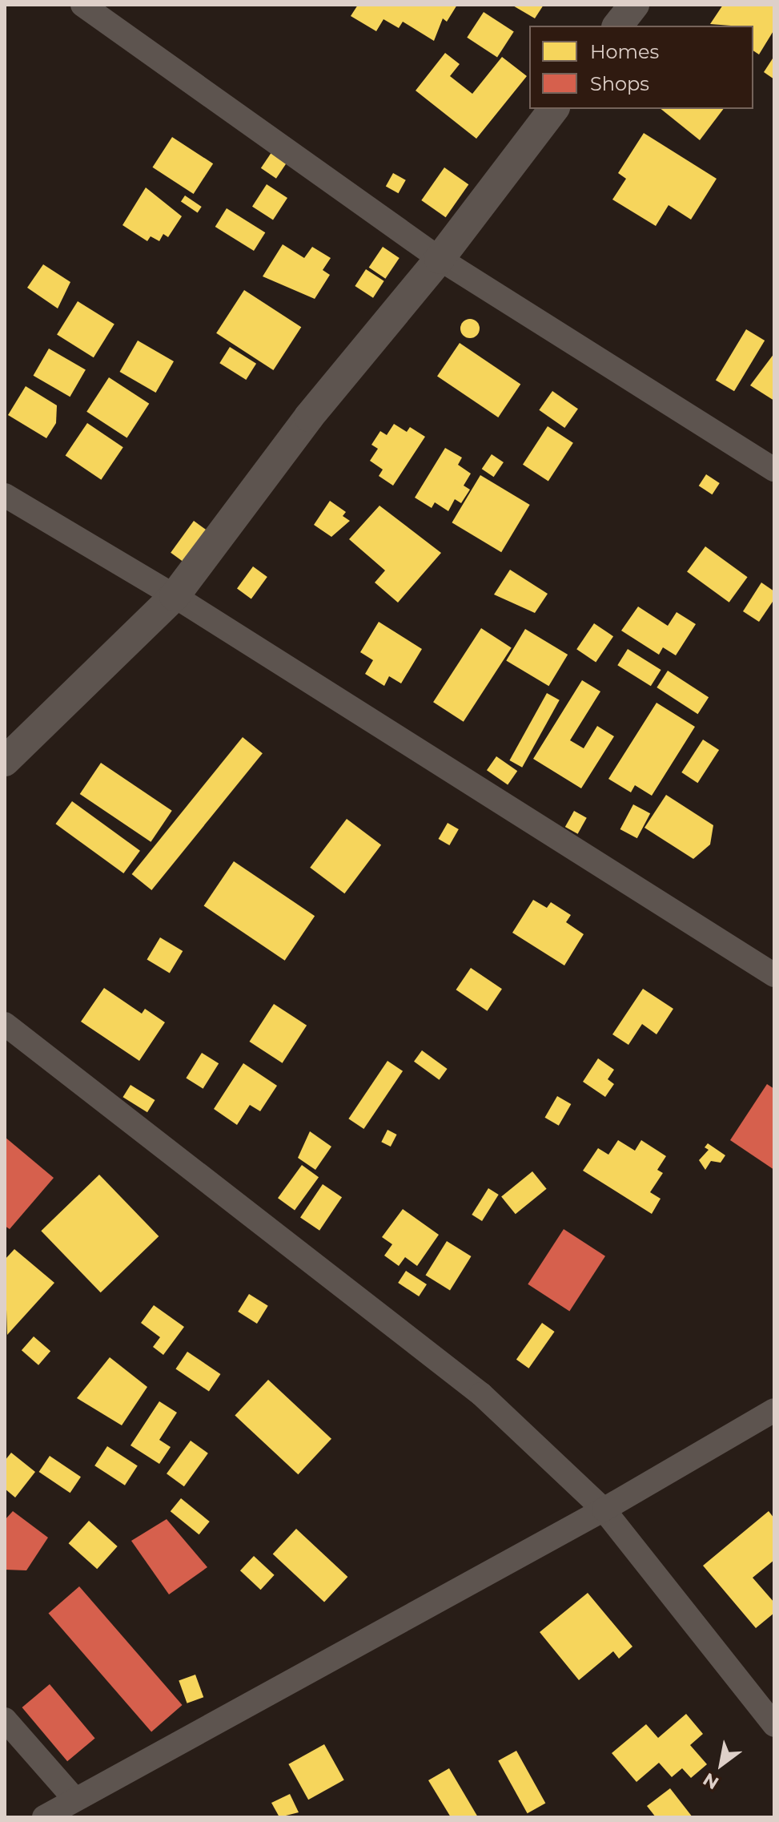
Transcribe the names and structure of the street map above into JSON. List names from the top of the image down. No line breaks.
{"legend":["Homes","Shops"],"north":"bottom left"}
